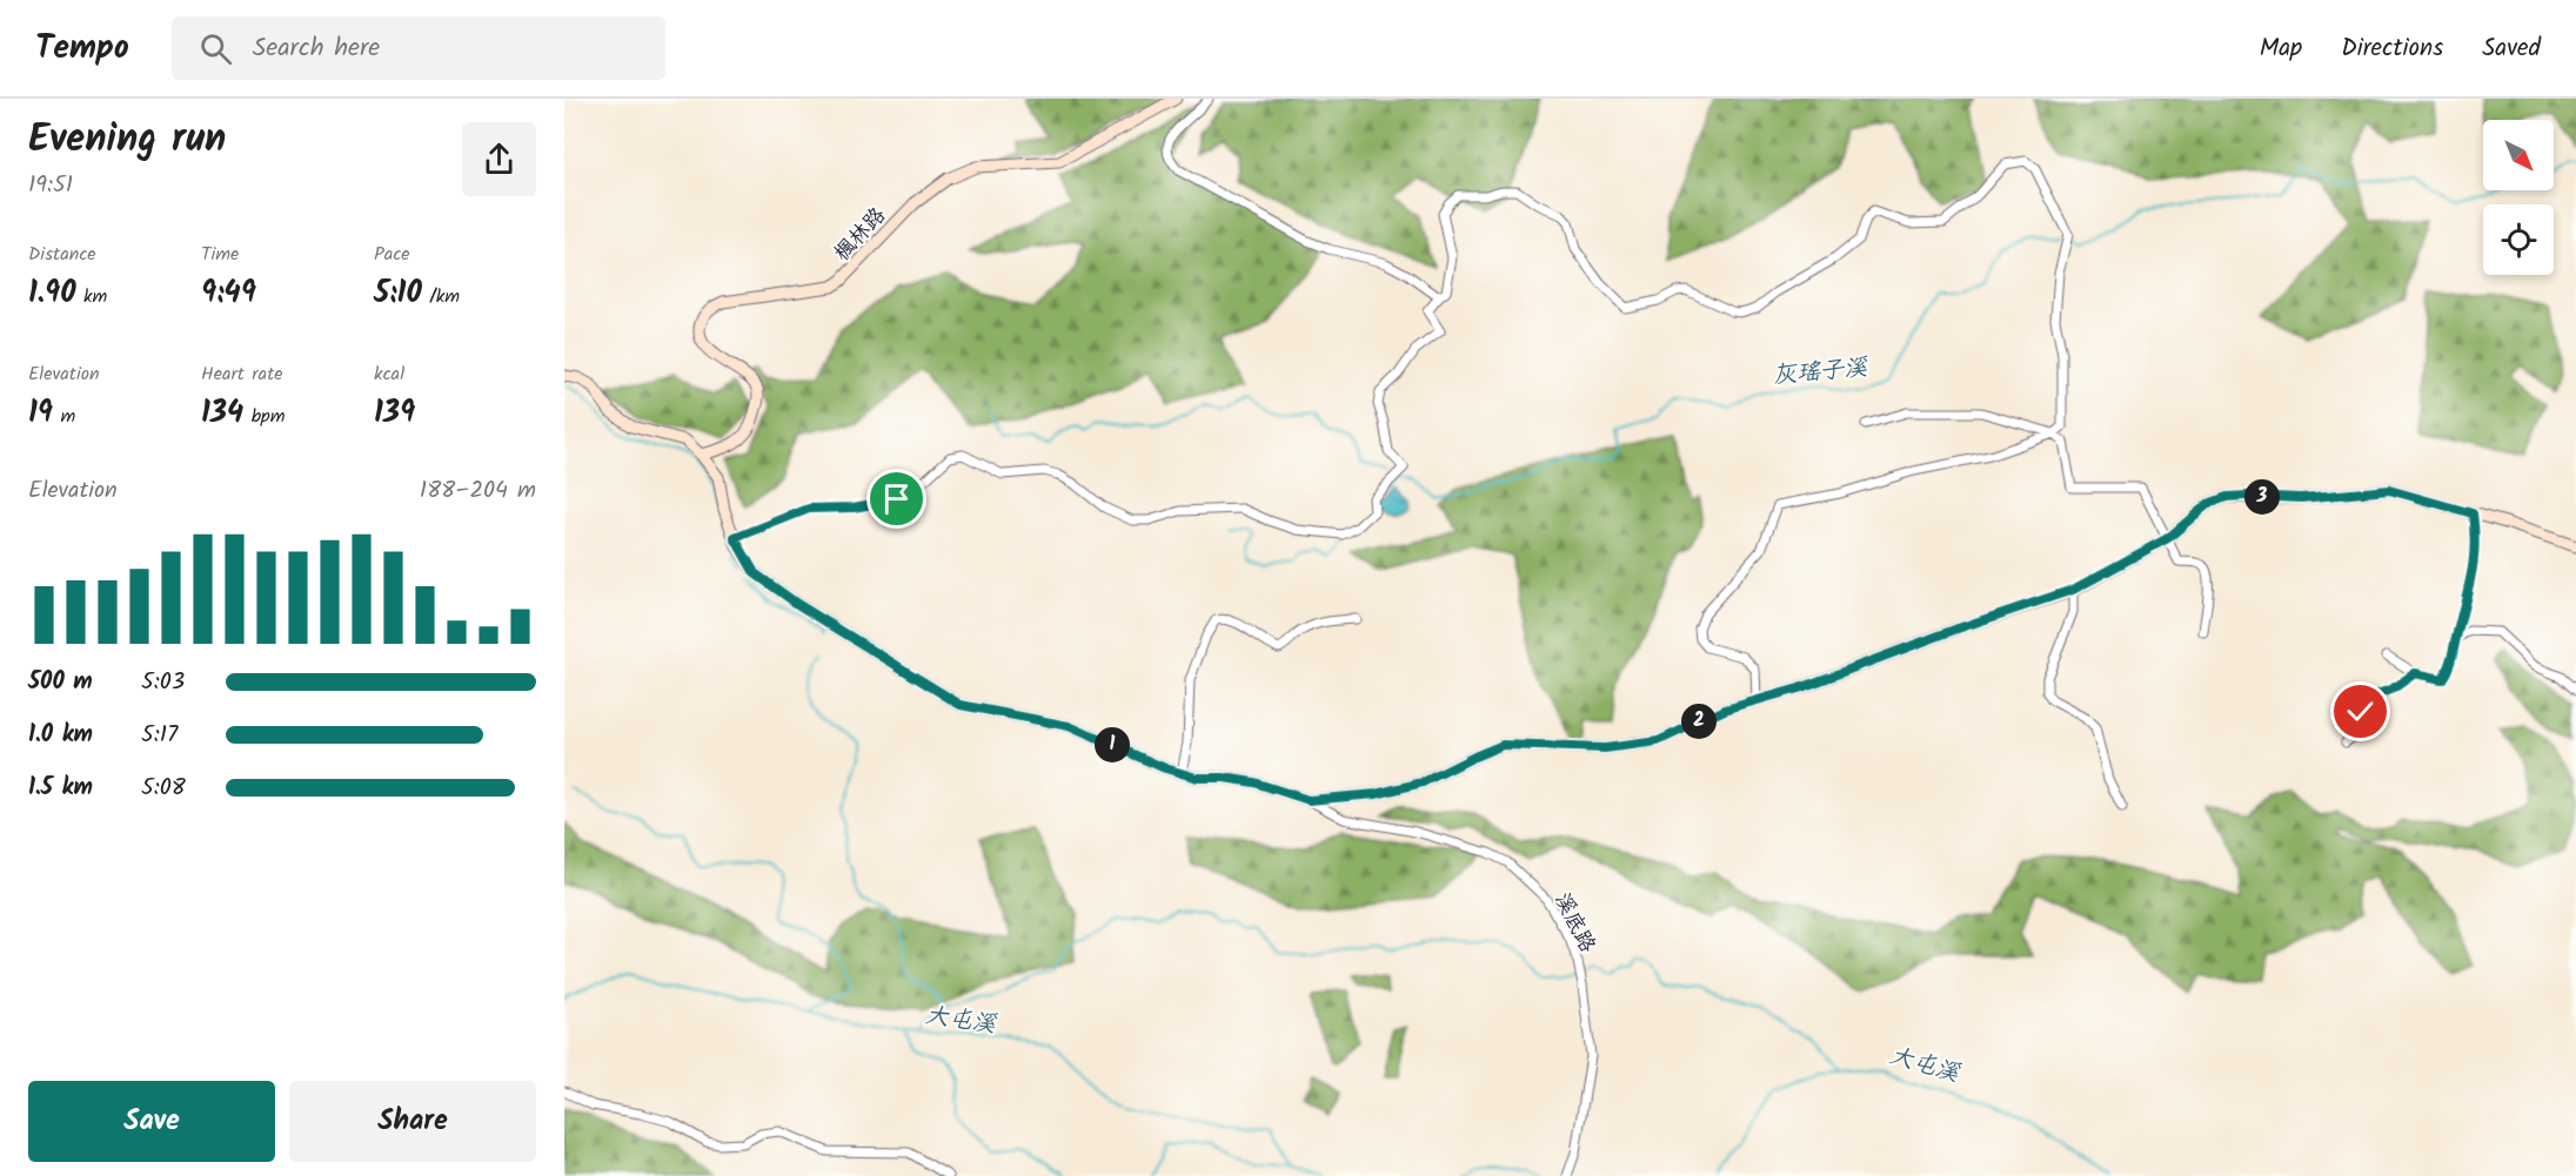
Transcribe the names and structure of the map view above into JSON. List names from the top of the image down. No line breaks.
{"streets":{"street":["楓林路","溪底路"]},"water":["灰瑤子溪","大屯溪"],"north":"bottom right","page":{"header":"Tempo","search":"Search here","nav":["Map","Directions","Saved"],"heading":["Evening run","19:51"],"stats":[["Distance","1.90 km"],["Time","9:49"],["Pace","5:10 /km"],["Elevation","19 m"],["Heart rate","134 bpm"],["kcal","139"]],"chart":["Elevation","188–204 m"],"pins":["3","2","1"],"list":[{"name":"500 m","note":"5:03"},{"name":"1.0 km","note":"5:17"},{"name":"1.5 km","note":"5:08"}],"buttons":["Save","Share"]}}
